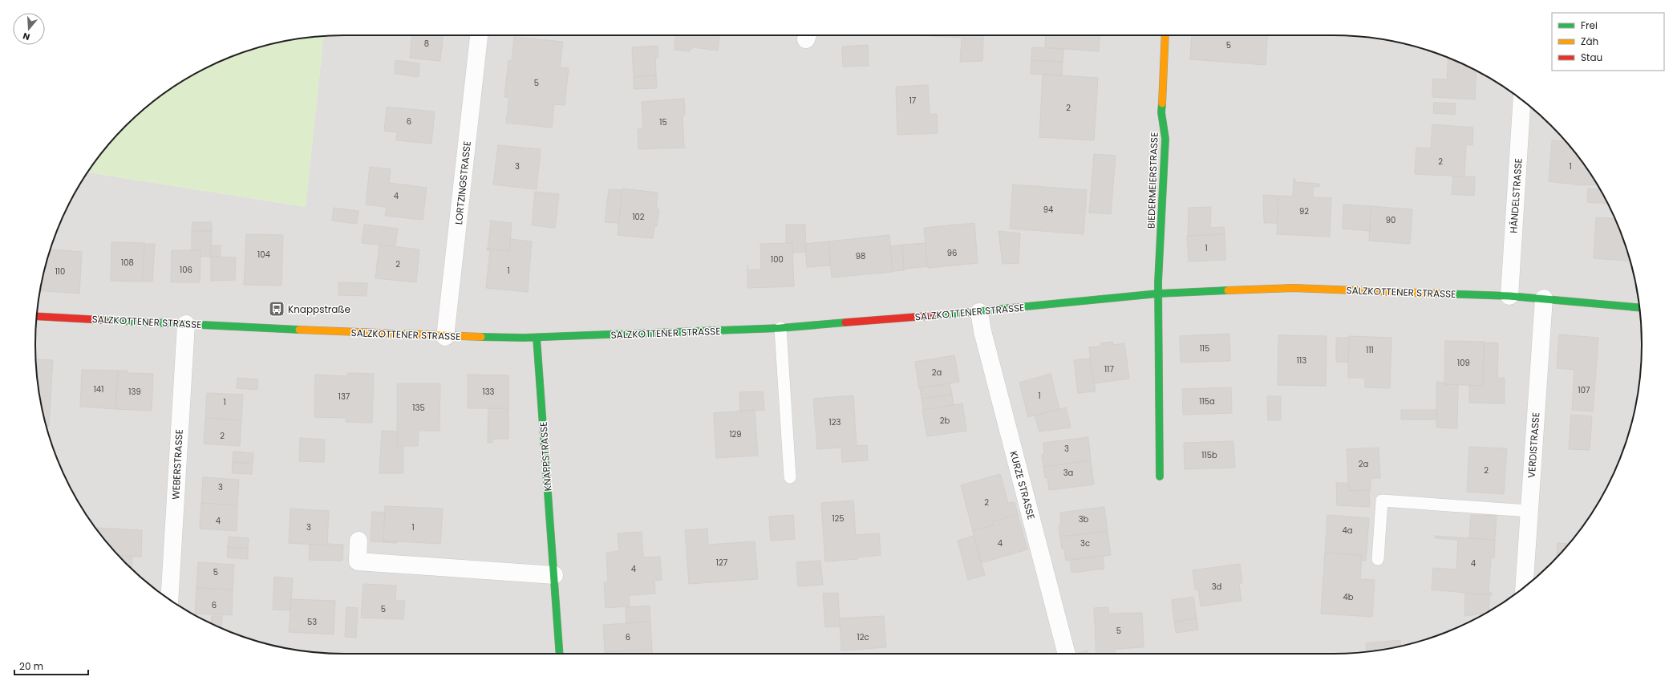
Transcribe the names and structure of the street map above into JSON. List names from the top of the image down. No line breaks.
{"streets":{"street":["BIEDERMEIERSTRASSE","LORTZINGSTRASSE","HÄNDELSTRASSE","SALZKOTTENER STRASSE","VERDISTRASSE","KNAPPSTRASSE","WEBERSTRASSE","KURZE STRASSE"]},"crossings":[["BIEDERMEIERSTRASSE","SALZKOTTENER STRASSE"],["LORTZINGSTRASSE","SALZKOTTENER STRASSE"],["HÄNDELSTRASSE","SALZKOTTENER STRASSE"],["SALZKOTTENER STRASSE","VERDISTRASSE"],["SALZKOTTENER STRASSE","KNAPPSTRASSE"],["SALZKOTTENER STRASSE","WEBERSTRASSE"],["SALZKOTTENER STRASSE","KURZE STRASSE"]],"places":{"bus stop":["Knappstraße"]},"house_numbers":["8","5","5","17","2","6","15","2","3","1","4","94","92","102","90","1","96","104","98","100","108","2","106","1","110","115","111","113","109","117","2a","141","107","139","133","1","137","115a","1","135","2b","123","129","2","3","115b","2a","2","3a","3","2","125","3b","4","3","1","4a","4","3c","127","4","4","5","3d","4b","6","5","53","5","6","12c"],"legend":["Frei","Zäh","Stau"],"scale_bar":"20 m","north":"bottom"}
